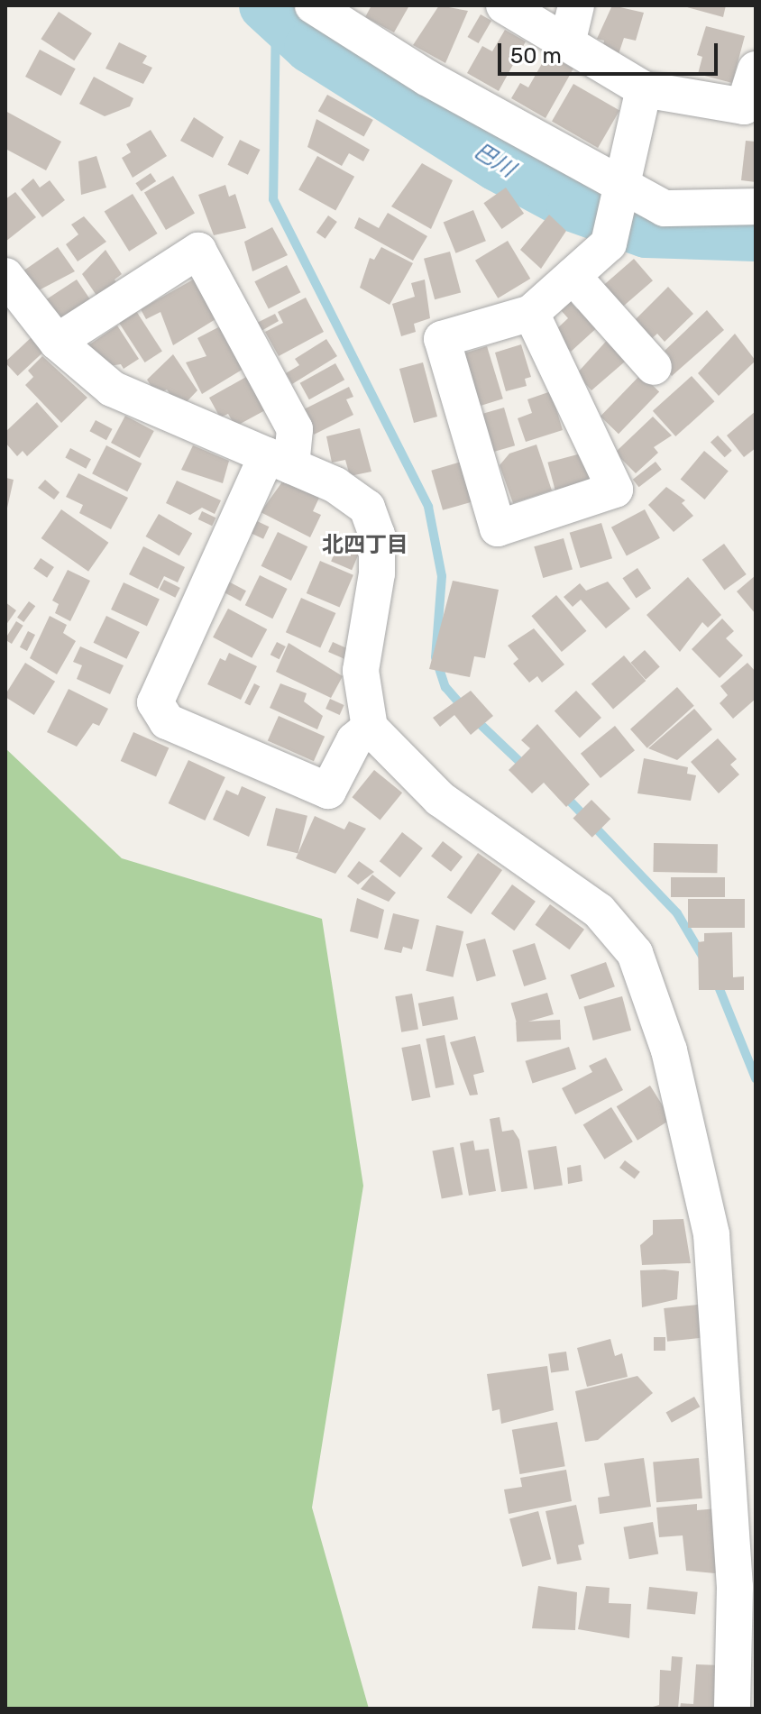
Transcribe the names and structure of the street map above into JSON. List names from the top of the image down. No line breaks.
{"districts":["北四丁目"],"water":["巴川"],"scale_bar":"50 m"}
